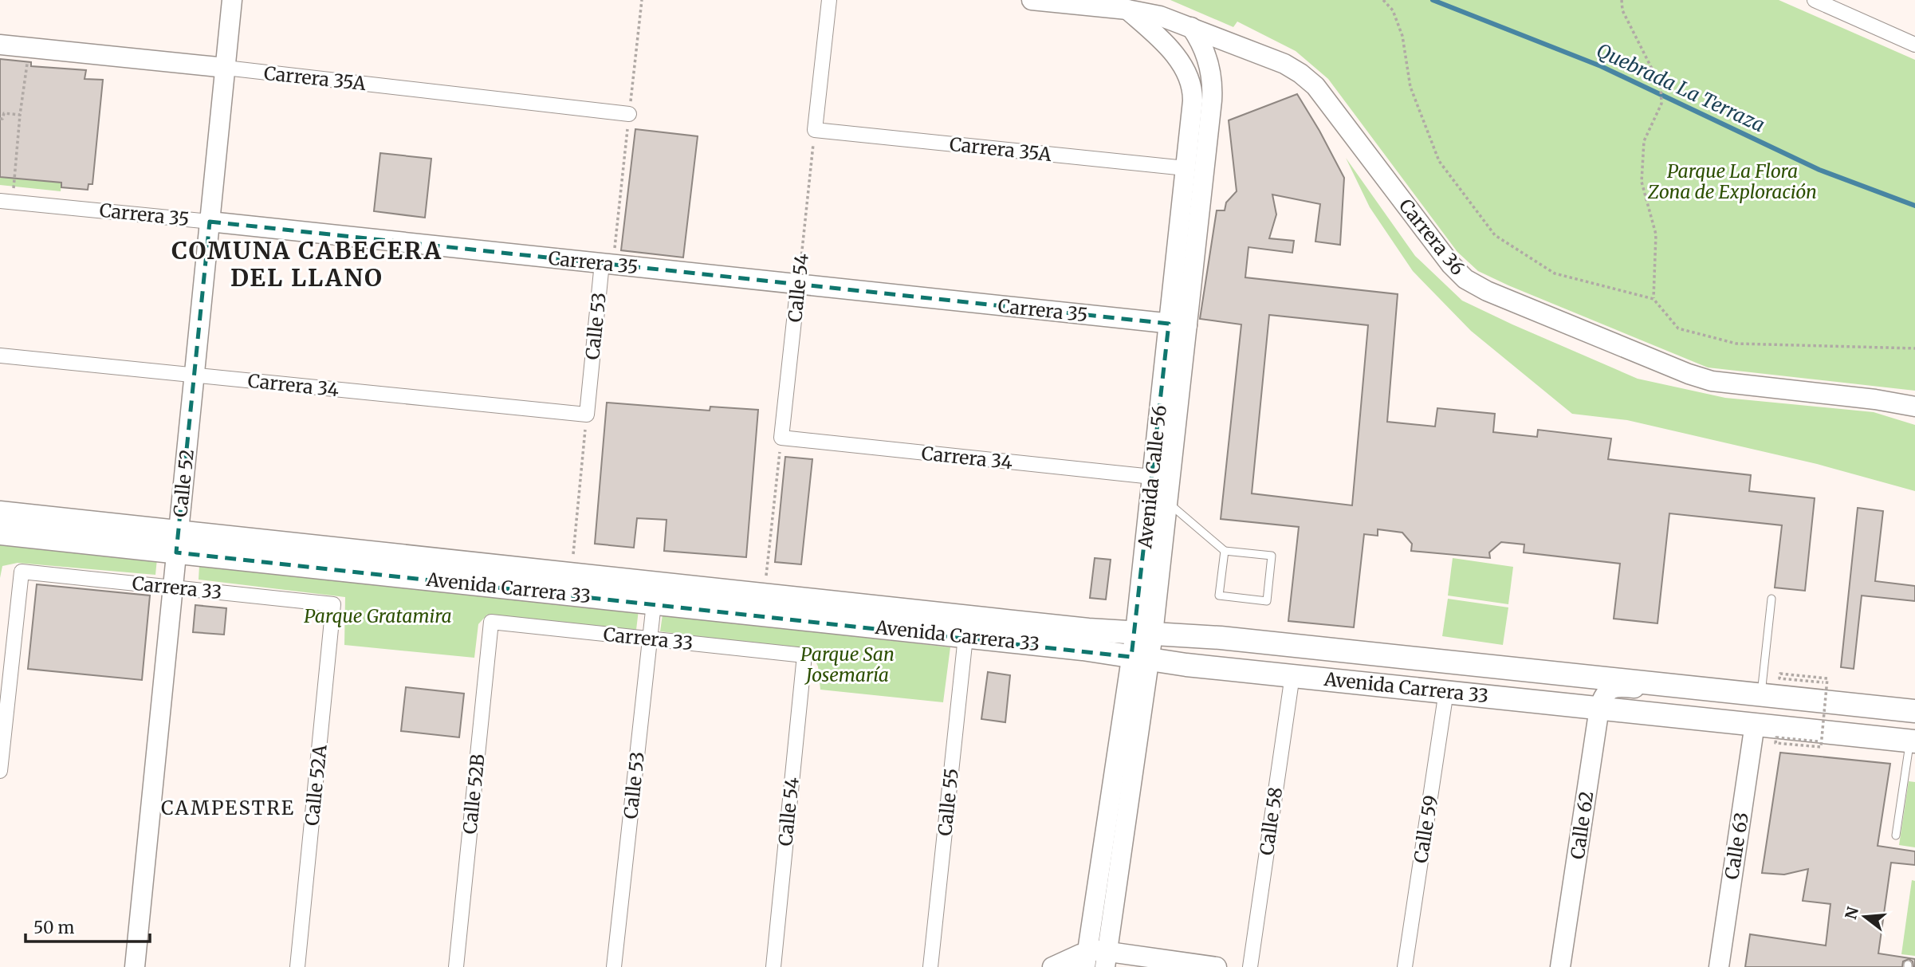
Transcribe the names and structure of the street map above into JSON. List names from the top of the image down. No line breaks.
{"streets":{"main road":["Avenida Carrera 33"],"street":["Carrera 35A","Carrera 35","Carrera 36","Calle 54","Calle 53","Carrera 34","Avenida Calle 56","Calle 52","Carrera 33","Calle 52A","Calle 52B","Calle 55","Calle 58","Calle 62","Calle 59","Calle 63"]},"crossings":[["Carrera 35A","Calle 54"],["Carrera 35A","Avenida Calle 56"],["Carrera 35A","Calle 52"],["Carrera 35","Calle 54"],["Carrera 35","Calle 53"],["Carrera 35","Avenida Calle 56"],["Carrera 35","Calle 52"],["Carrera 36","Avenida Calle 56"],["Calle 54","Carrera 34"],["Calle 54","Carrera 33"],["Calle 53","Carrera 34"],["Calle 53","Carrera 33"],["Calle 53","Avenida Carrera 33"],["Carrera 34","Avenida Calle 56"],["Carrera 34","Calle 52"],["Avenida Calle 56","Avenida Carrera 33"],["Calle 52","Carrera 33"],["Calle 52","Avenida Carrera 33"],["Carrera 33","Calle 52A"],["Carrera 33","Calle 52B"],["Avenida Carrera 33","Calle 55"],["Avenida Carrera 33","Calle 58"],["Avenida Carrera 33","Calle 62"],["Avenida Carrera 33","Calle 59"],["Avenida Carrera 33","Calle 63"]],"districts":["COMUNA CABECERA DEL LLANO","CAMPESTRE"],"water":["Quebrada La Terraza"],"parks":["Parque La Flora Zona de Exploración","Parque Gratamira","Parque San Josemaría"],"scale_bar":"50 m","north":"left"}
